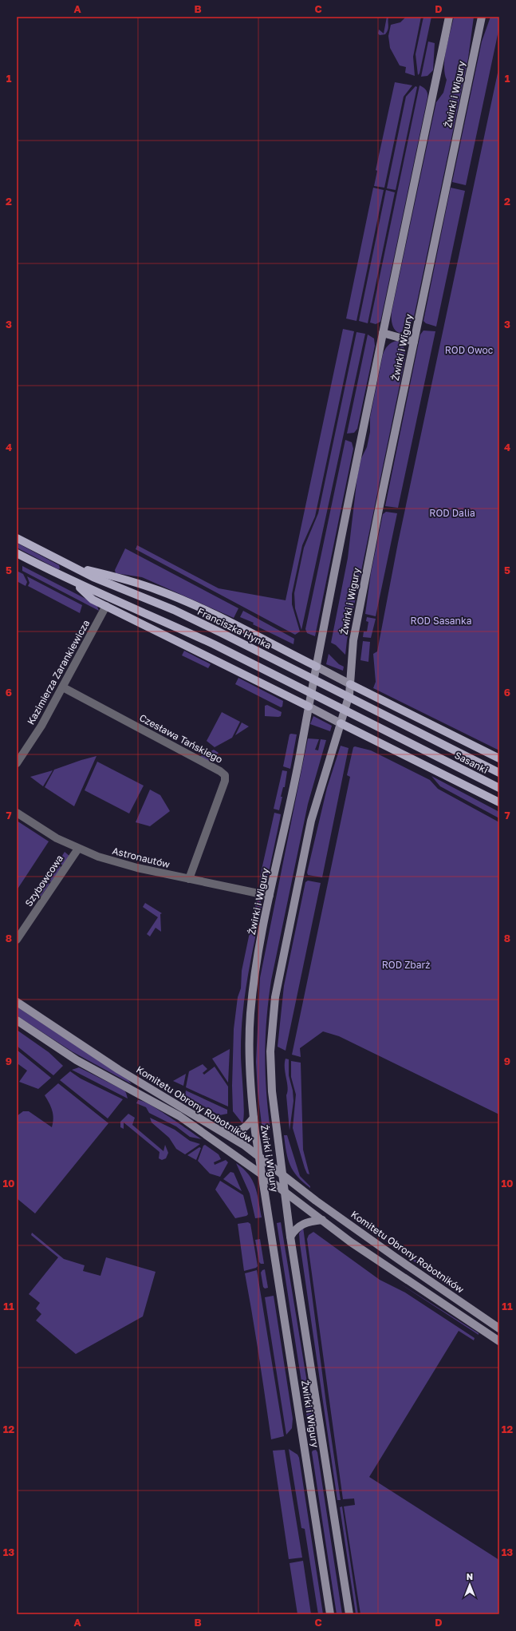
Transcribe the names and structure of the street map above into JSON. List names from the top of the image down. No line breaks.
{"streets":{"main road":["Żwirki i Wigury","Franciszka Hynka","Sasanki","Komitetu Obrony Robotników"],"street":["Kazimierza Zarankiewicza","Czesława Tańskiego","Astronautów","Szybowcowa"]},"crossings":[["Żwirki i Wigury","Astronautów"],["Żwirki i Wigury","Komitetu Obrony Robotników"],["Franciszka Hynka","Sasanki"],["Kazimierza Zarankiewicza","Czesława Tańskiego"],["Czesława Tańskiego","Astronautów"],["Astronautów","Szybowcowa"]],"parks":["ROD Owoc","ROD Dalia","ROD Sasanka","ROD Zbarż"],"north":"top","grid":{"columns":["A","B","C","D"],"rows":["1","2","3","4","5","6","7","8","9","10","11","12","13"]}}
